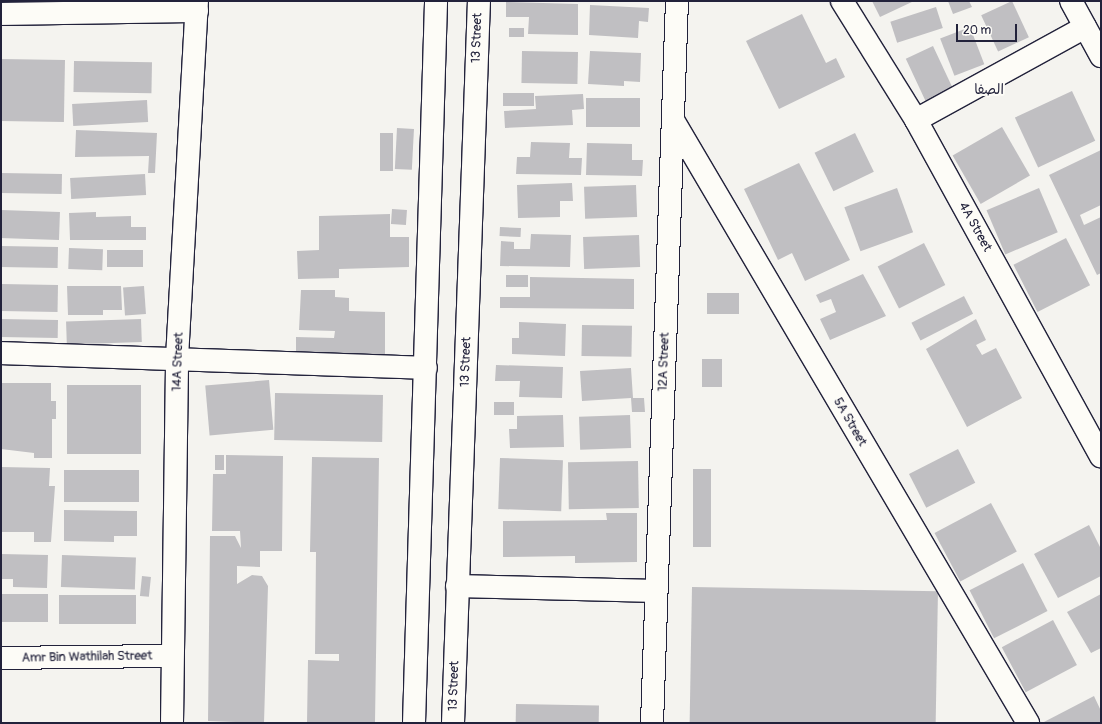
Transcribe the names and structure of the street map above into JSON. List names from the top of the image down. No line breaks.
{"streets":{"street":["13 Street","4A Street","14A Street","12A Street","5A Street","Amr Bin Wathilah Street"]},"crossings":[["14A Street","Amr Bin Wathilah Street"],["12A Street","5A Street"]],"districts":["الصفا"],"scale_bar":"20 m"}
